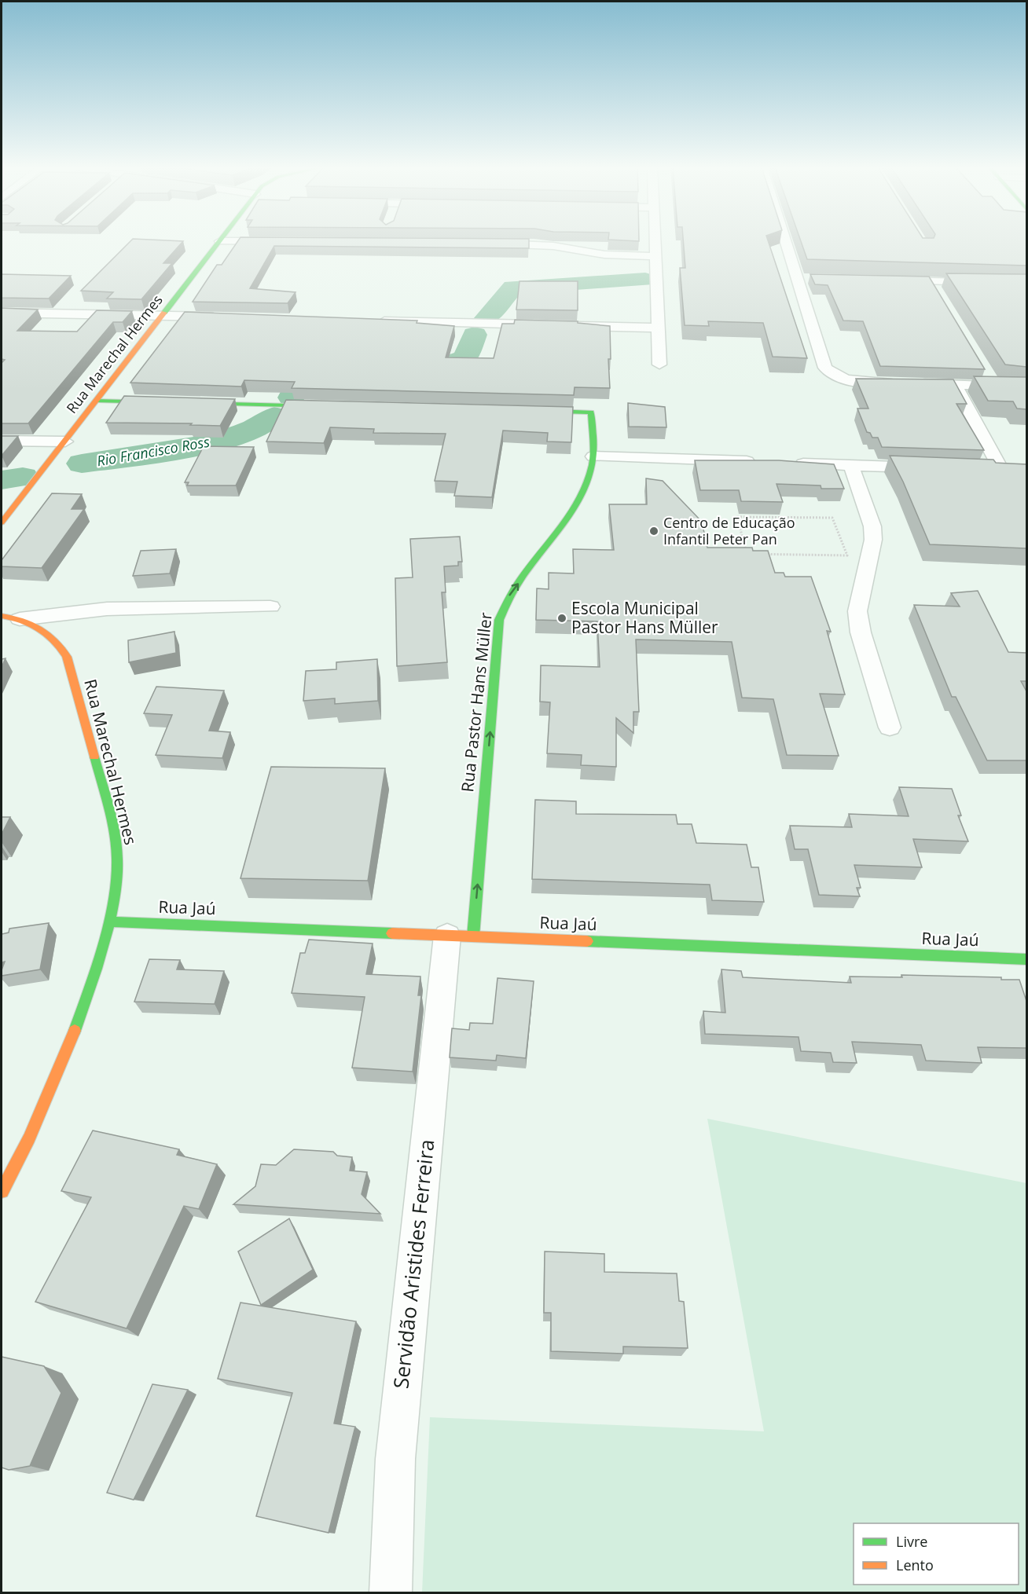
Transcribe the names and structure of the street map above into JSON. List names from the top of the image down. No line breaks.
{"streets":{"street":["Rua Marechal Hermes","Rua Pastor Hans Müller","Rua Jaú","Servidão Aristides Ferreira"]},"crossings":[["Rua Marechal Hermes","Rua Jaú"],["Rua Pastor Hans Müller","Rua Jaú"],["Rua Pastor Hans Müller","Servidão Aristides Ferreira"],["Rua Jaú","Servidão Aristides Ferreira"]],"one_way":["Rua Pastor Hans Müller"],"water":["Rio Francisco Ross"],"places":["Centro de Educação Infantil Peter Pan","Escola Municipal Pastor Hans Müller"],"legend":["Livre","Lento"]}
